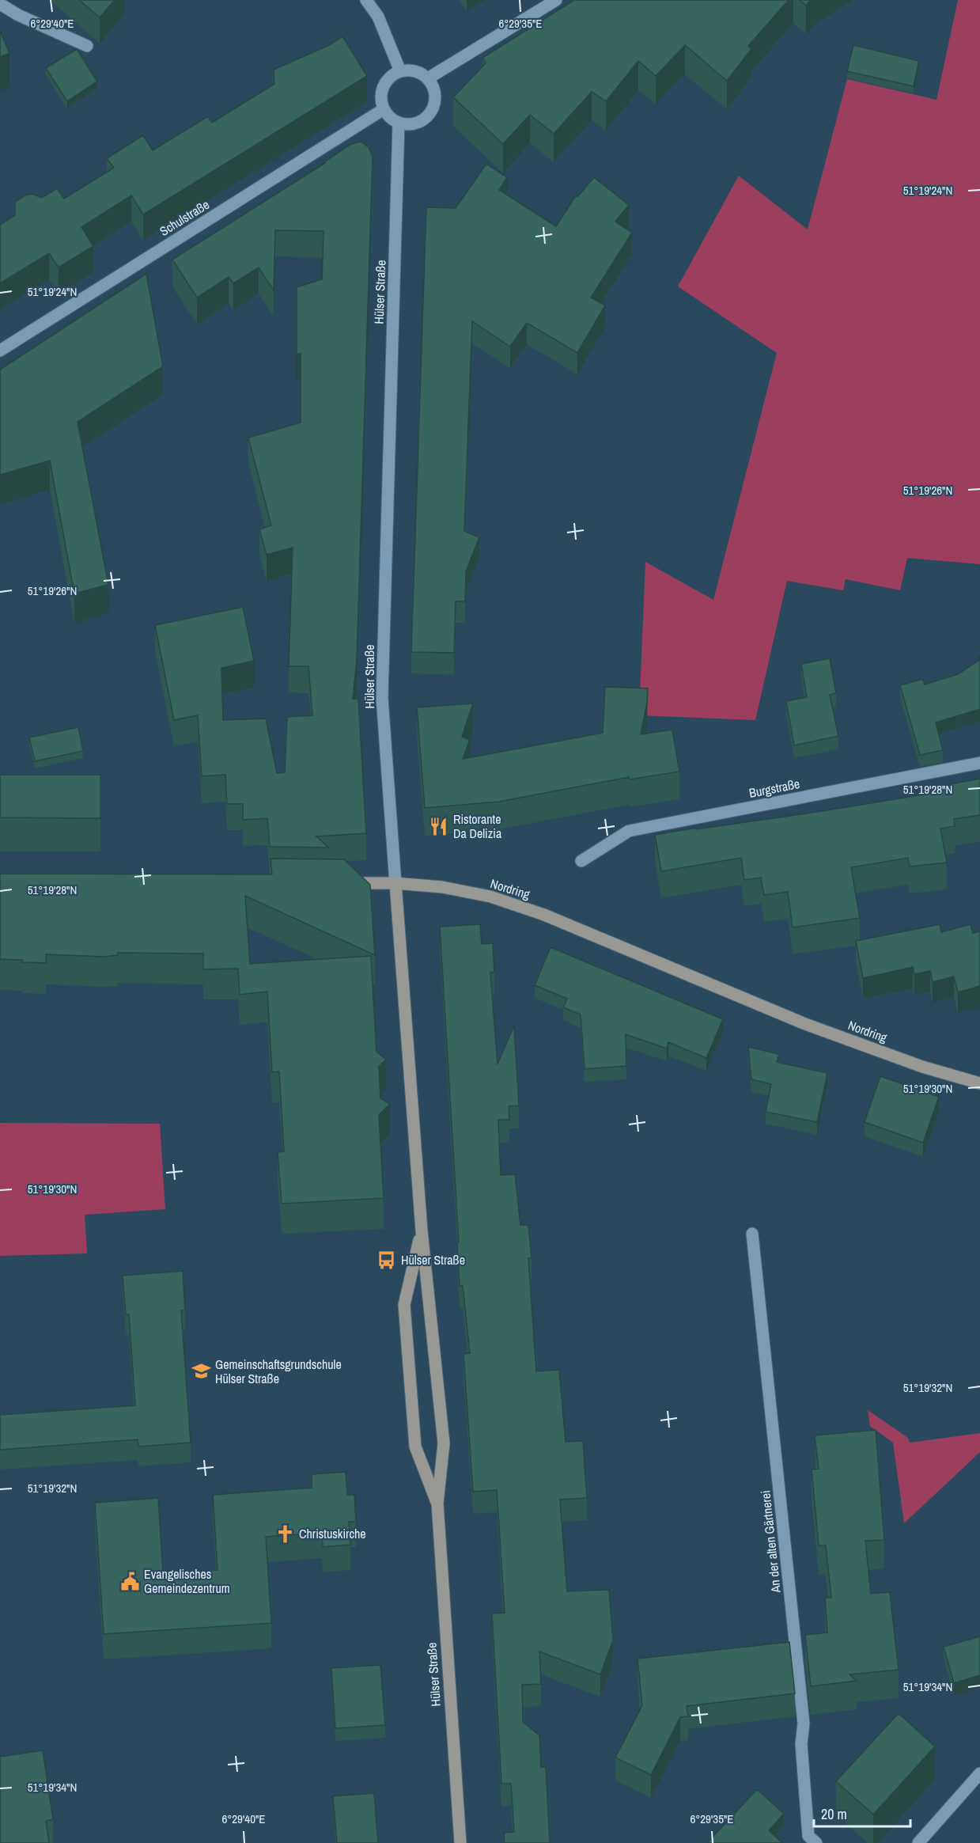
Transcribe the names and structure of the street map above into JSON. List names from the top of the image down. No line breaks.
{"streets":{"main road":["Hülser Straße","Nordring"],"street":["Schulstraße","Burgstraße","An der alten Gärtnerei"]},"crossings":[["Schulstraße","Hülser Straße"],["Hülser Straße","Nordring"]],"places":{"restaurant":["Ristorante Da Delizia"],"bus stop":["Hülser Straße"],"school or university":["Gemeinschaftsgrundschule Hülser Straße"],"church":["Christuskirche"],"public building":["Evangelisches Gemeindezentrum"]},"scale_bar":"20 m","coordinates":["6°29'40\"E","6°29'35\"E","51°19'24\"N","51°19'26\"N","51°19'28\"N","51°19'30\"N","51°19'32\"N","51°19'34\"N"]}
